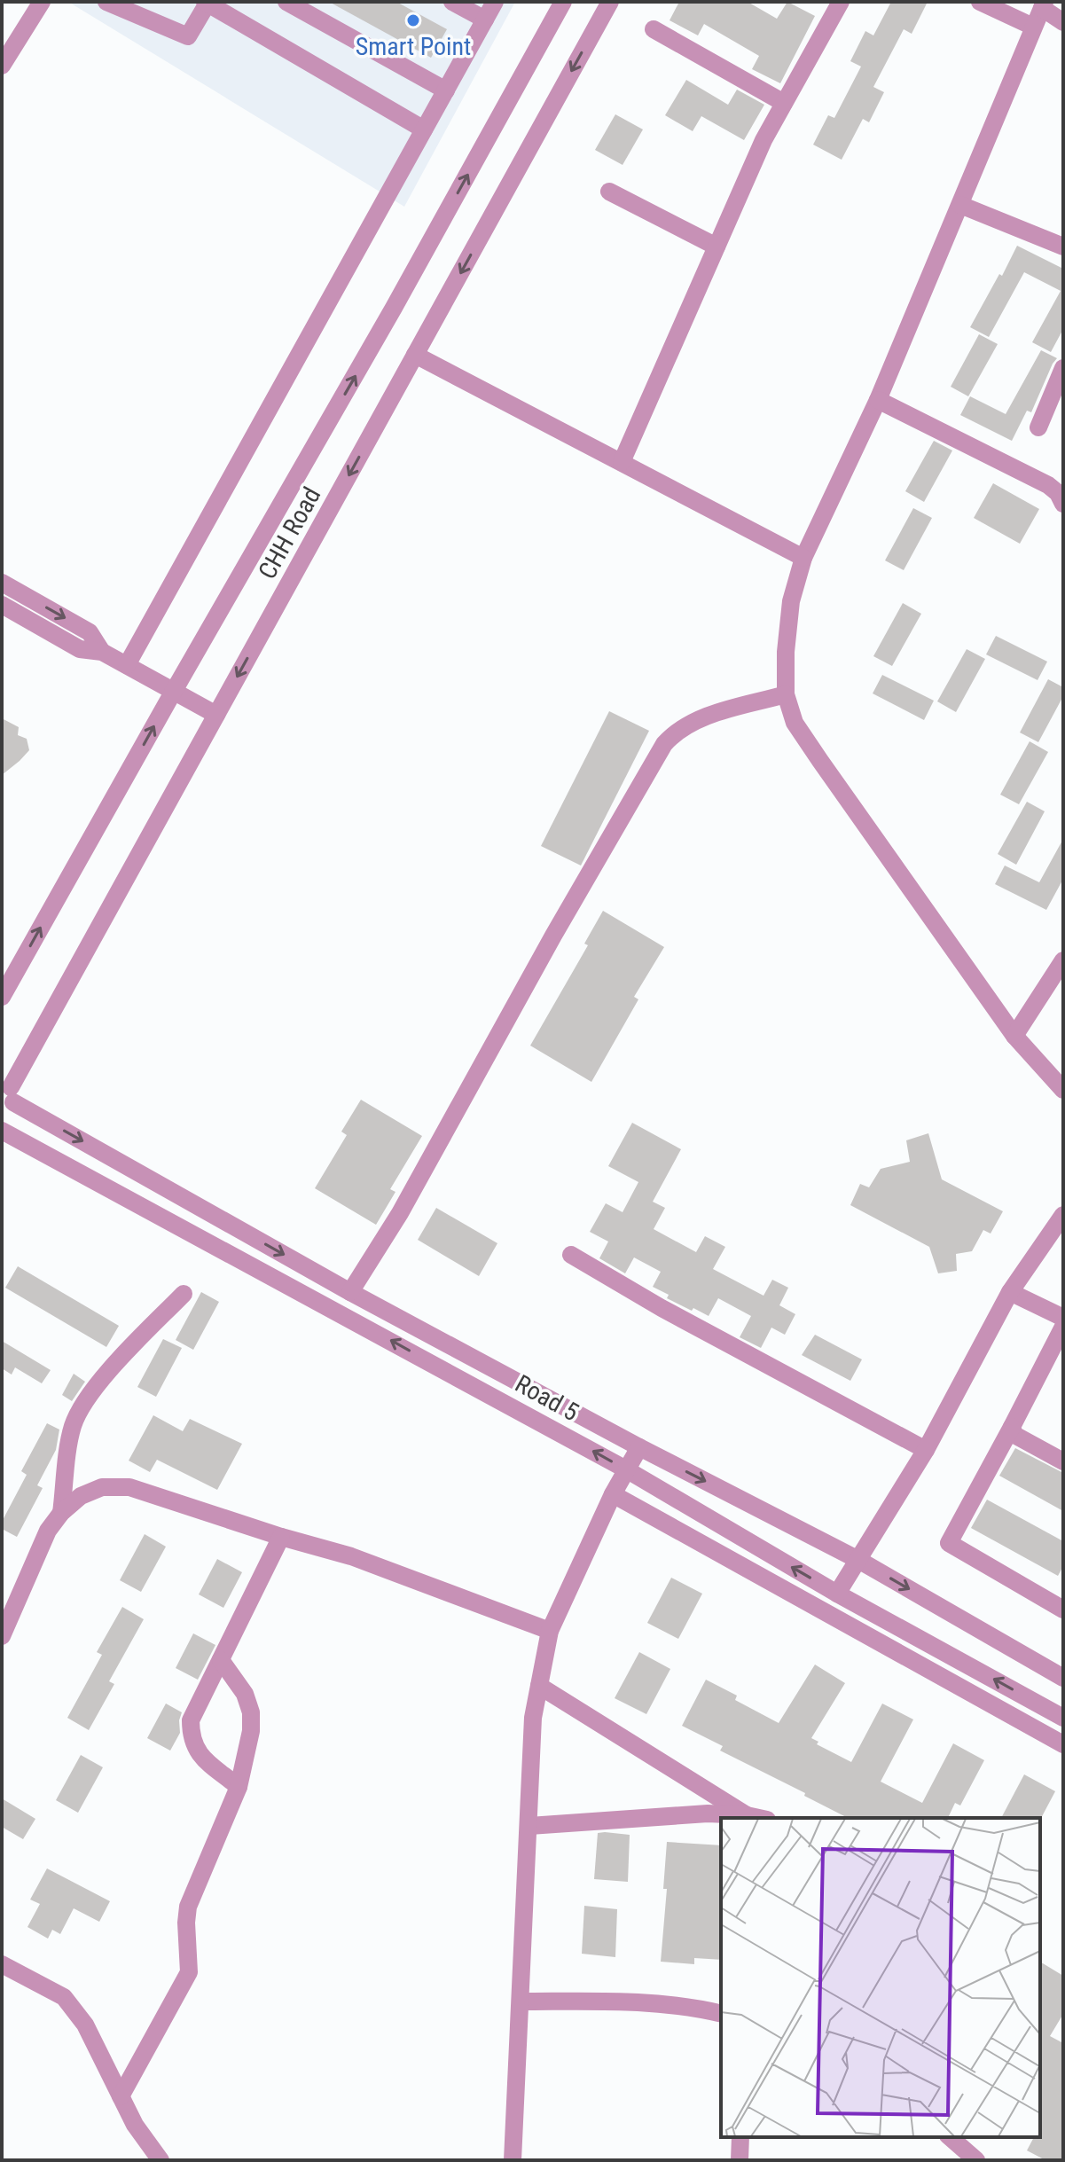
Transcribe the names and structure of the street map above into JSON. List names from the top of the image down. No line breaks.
{"streets":{"street":["CHH Road","Road 5"]},"crossings":[["CHH Road","Road 5"]],"places":["Smart Point"]}
